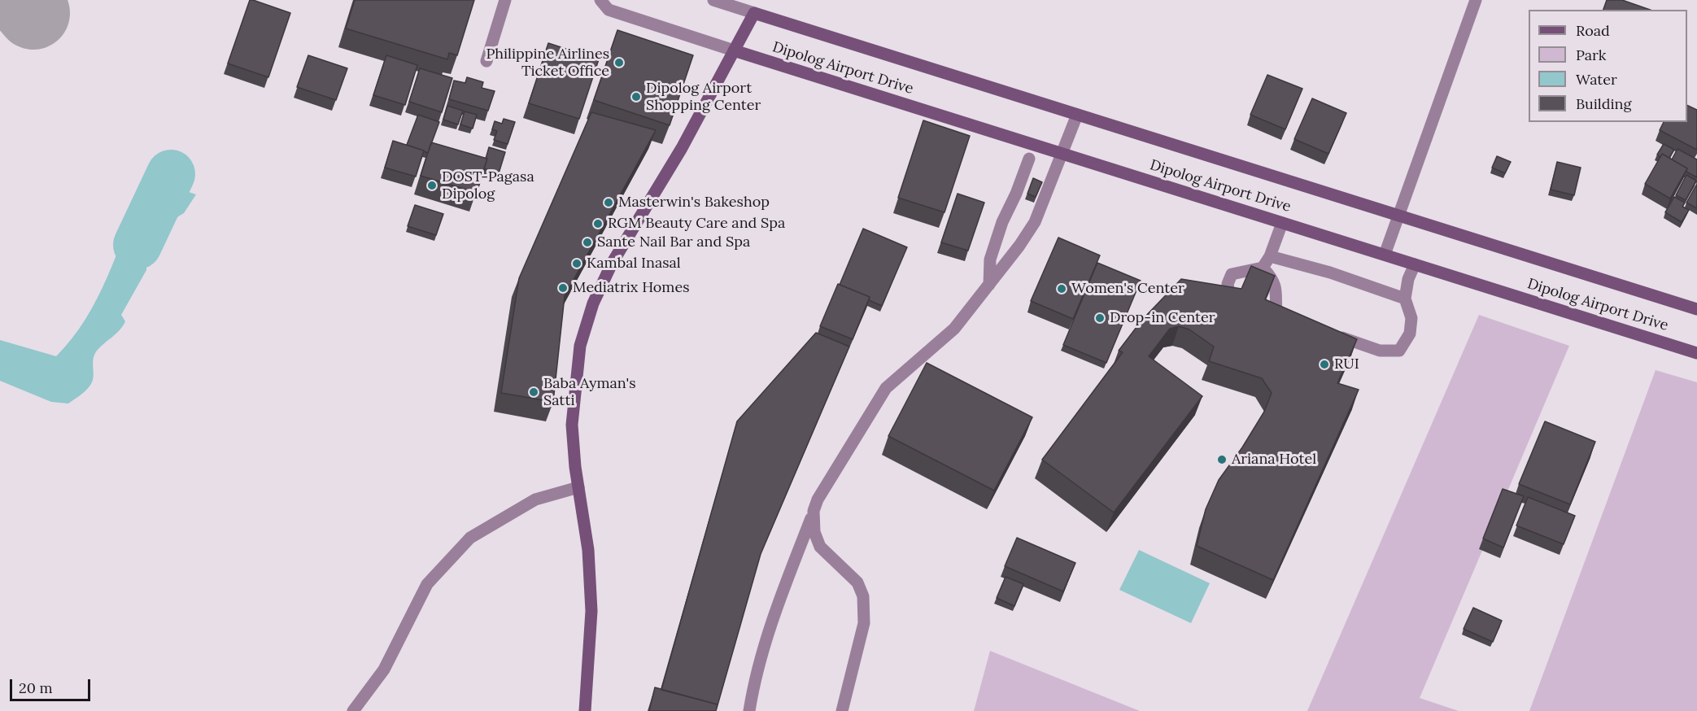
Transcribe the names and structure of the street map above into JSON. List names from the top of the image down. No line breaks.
{"streets":{"main road":["Dipolog Airport Drive"]},"places":["Philippine Airlines Ticket Office","Dipolog Airport Shopping Center","DOST-Pagasa Dipolog","Masterwin's Bakeshop","RGM Beauty Care and Spa","Sante Nail Bar and Spa","Kambal Inasal","Mediatrix Homes","Women's Center","Drop-in Center","RUI","Baba Ayman's Satti","Ariana Hotel"],"legend":["Road","Park","Water","Building"],"scale_bar":"20 m"}
